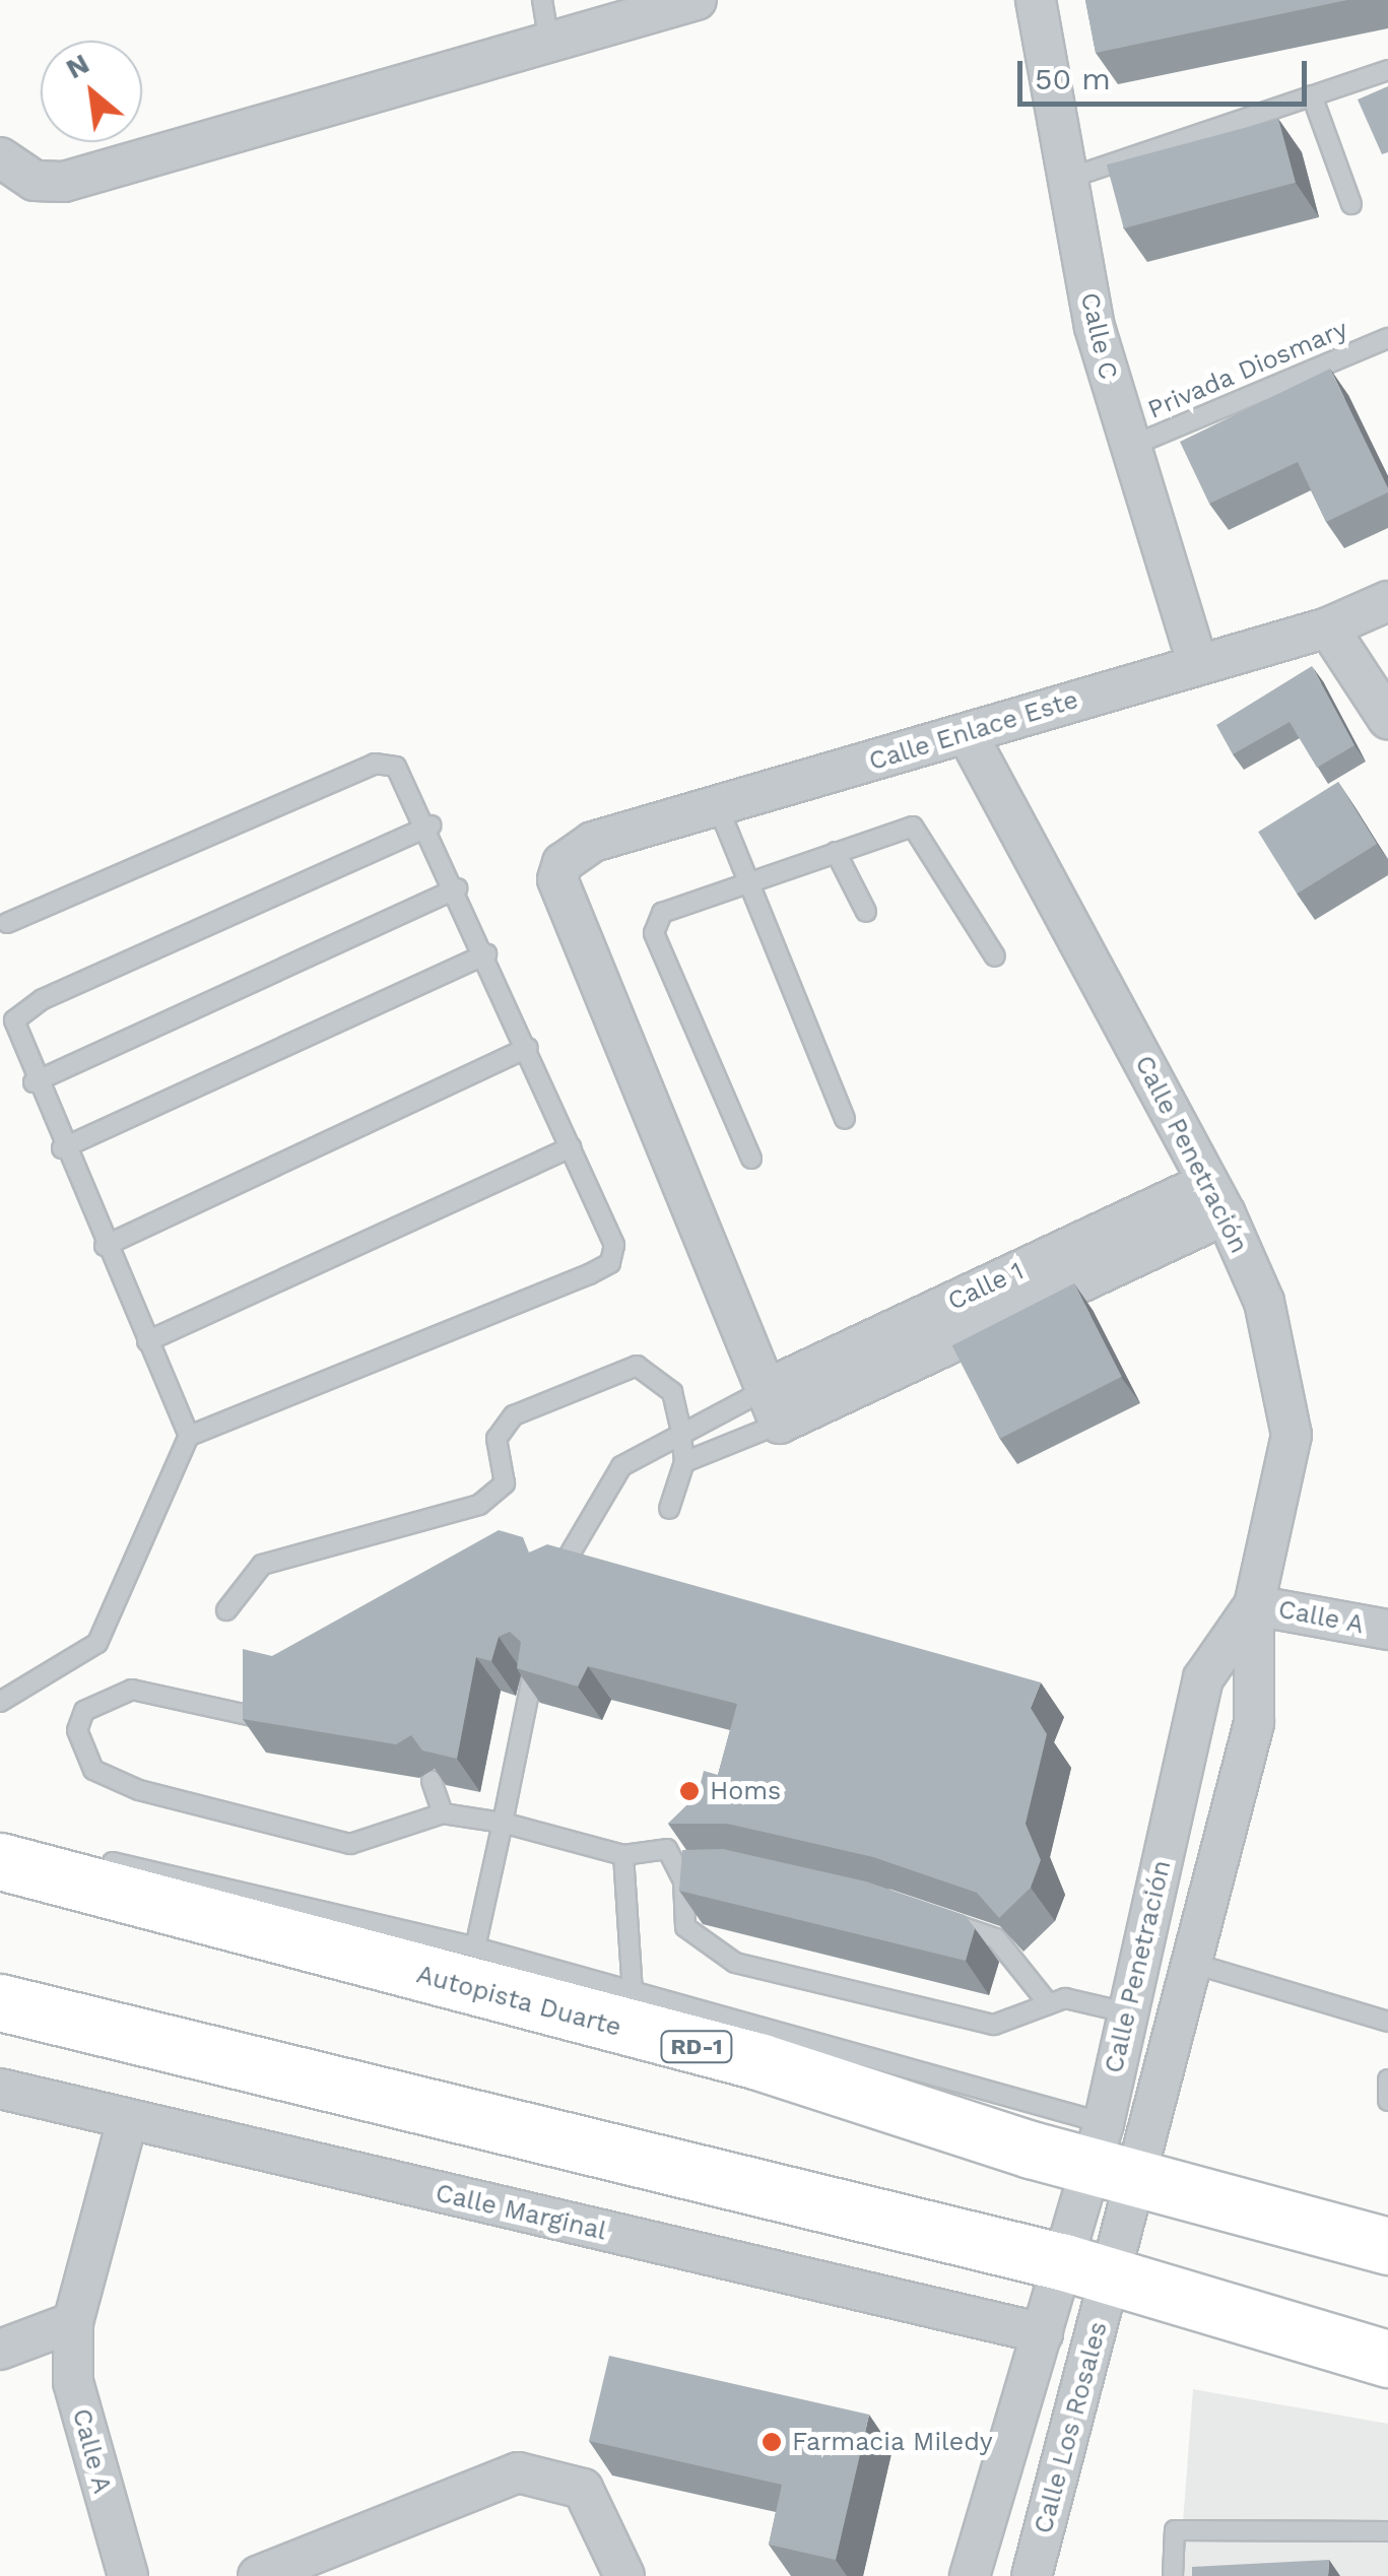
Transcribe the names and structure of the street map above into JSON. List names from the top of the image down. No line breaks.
{"streets":{"highway":["Autopista Duarte","RD-1"],"street":["Calle C","Calle Enlace Este","Calle Penetración","Calle 1","Calle A","Calle Marginal","Calle Los Rosales"],"lane":["Privada Diosmary"]},"crossings":[["Calle C","Privada Diosmary"],["Calle C","Calle Enlace Este"],["Calle Enlace Este","Calle Penetración"],["Calle Enlace Este","Calle 1"],["Calle Penetración","Calle 1"],["Calle Penetración","Calle A"],["Calle Penetración","Autopista Duarte"],["Calle A","Calle Marginal"],["Calle Marginal","Calle Los Rosales"]],"places":["Homs","Farmacia Miledy"],"scale_bar":"50 m","north":"top left"}
